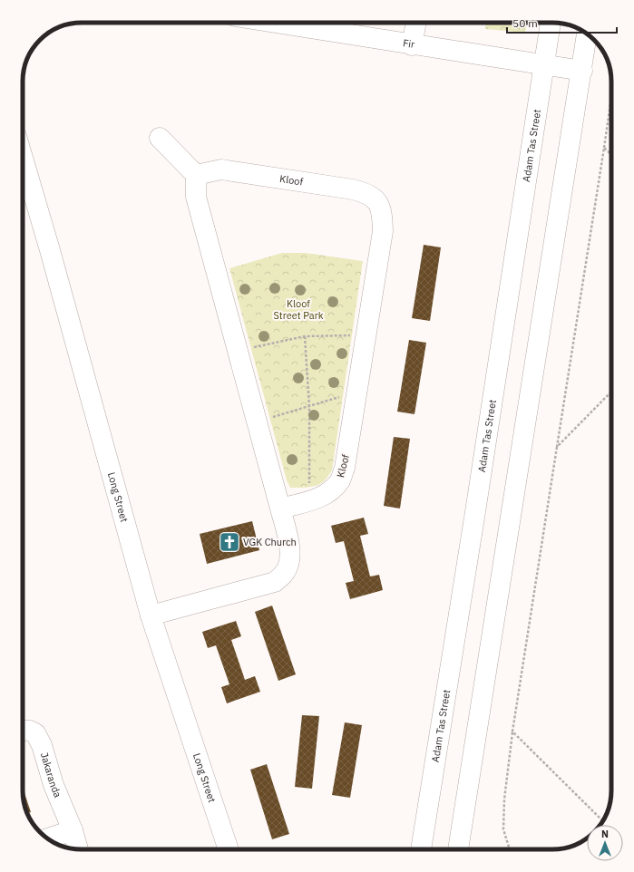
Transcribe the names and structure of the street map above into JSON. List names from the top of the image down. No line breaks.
{"streets":{"street":["Fir","Adam Tas Street","Kloof","Long Street","Jakaranda"]},"crossings":[["Fir","Adam Tas Street"]],"parks":["Kloof Street Park"],"places":{"church":["VGK Church"]},"scale_bar":"50 m","north":"top"}
